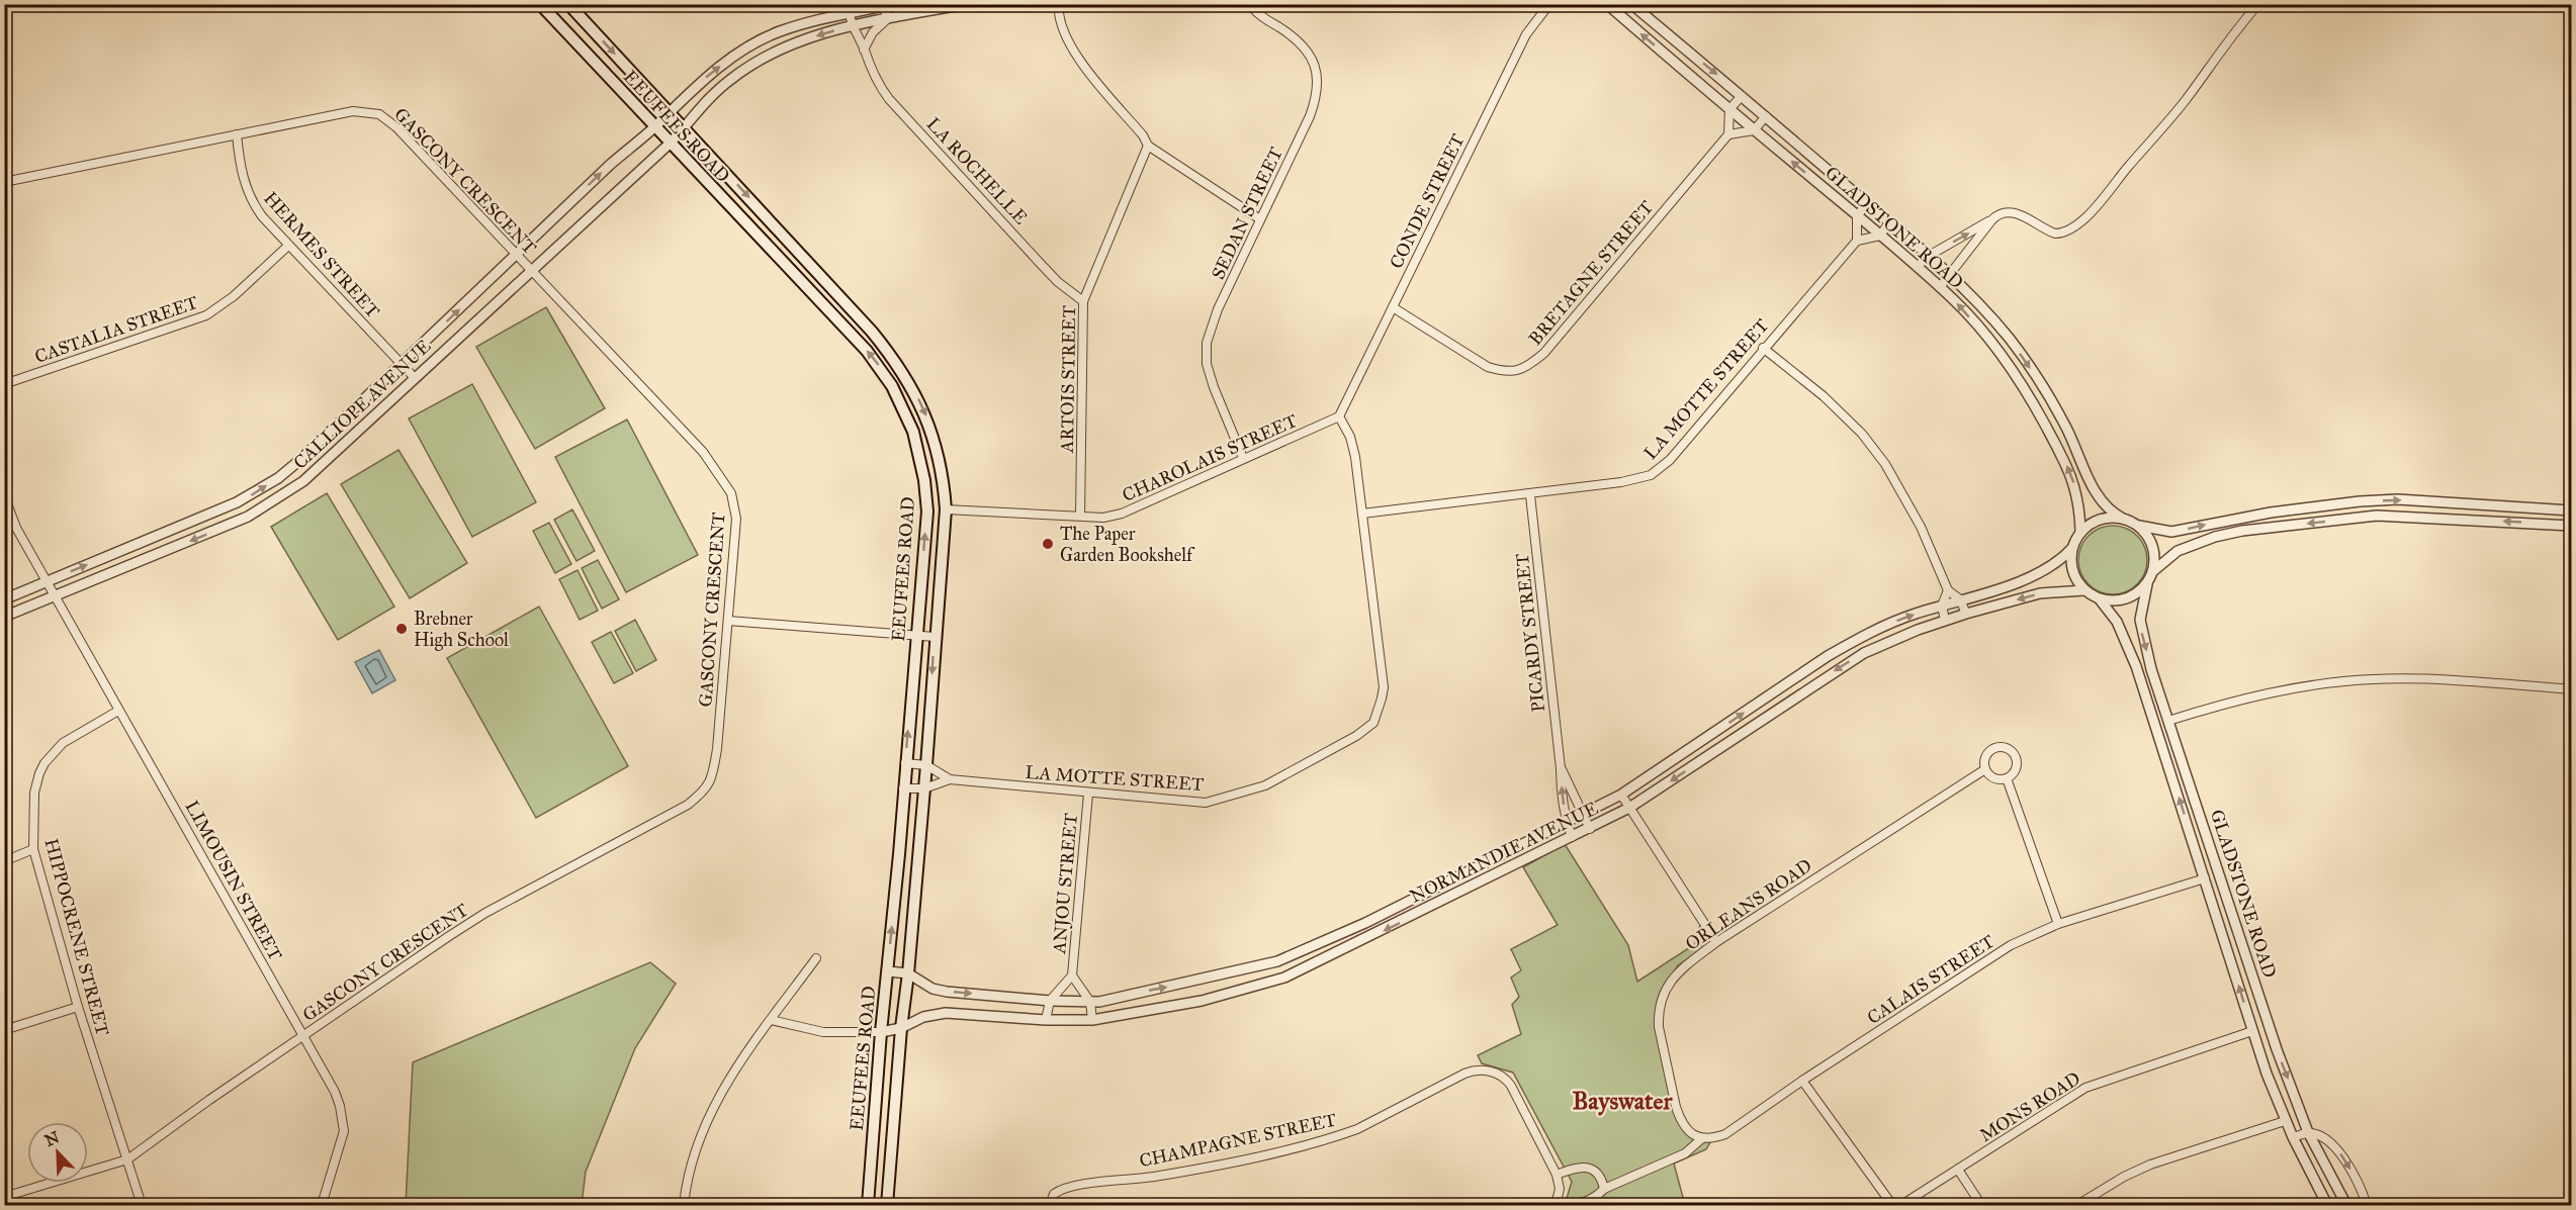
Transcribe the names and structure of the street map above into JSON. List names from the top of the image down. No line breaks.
{"streets":{"main road":["EEUFEES ROAD"],"street":["LA ROCHELLE","GASCONY CRESCENT","CONDE STREET","SEDAN STREET","GLADSTONE ROAD","HERMES STREET","BRETAGNE STREET","CASTALIA STREET","ARTOIS STREET","LA MOTTE STREET","CALLIOPE AVENUE","CHAROLAIS STREET","PICARDY STREET","NORMANDIE AVENUE","LIMOUSIN STREET","ANJOU STREET","ORLEANS ROAD","HIPPOCRENE STREET","CALAIS STREET","MONS ROAD","CHAMPAGNE STREET"]},"crossings":[["EEUFEES ROAD","LA MOTTE STREET"],["EEUFEES ROAD","CALLIOPE AVENUE"],["EEUFEES ROAD","CHAROLAIS STREET"],["EEUFEES ROAD","NORMANDIE AVENUE"],["LA ROCHELLE","ARTOIS STREET"],["GASCONY CRESCENT","HERMES STREET"],["GASCONY CRESCENT","CALLIOPE AVENUE"],["GASCONY CRESCENT","LIMOUSIN STREET"],["GASCONY CRESCENT","HIPPOCRENE STREET"],["CONDE STREET","BRETAGNE STREET"],["CONDE STREET","LA MOTTE STREET"],["CONDE STREET","CHAROLAIS STREET"],["SEDAN STREET","CHAROLAIS STREET"],["GLADSTONE ROAD","NORMANDIE AVENUE"],["GLADSTONE ROAD","CALAIS STREET"],["GLADSTONE ROAD","MONS ROAD"],["HERMES STREET","CASTALIA STREET"],["HERMES STREET","CALLIOPE AVENUE"],["ARTOIS STREET","CHAROLAIS STREET"],["LA MOTTE STREET","CHAROLAIS STREET"],["LA MOTTE STREET","PICARDY STREET"],["LA MOTTE STREET","ANJOU STREET"],["CALLIOPE AVENUE","LIMOUSIN STREET"],["PICARDY STREET","NORMANDIE AVENUE"],["NORMANDIE AVENUE","ANJOU STREET"],["LIMOUSIN STREET","HIPPOCRENE STREET"],["ORLEANS ROAD","CALAIS STREET"]],"districts":["Bayswater"],"places":["The Paper Garden Bookshelf","Brebner High School"],"north":"top left"}
